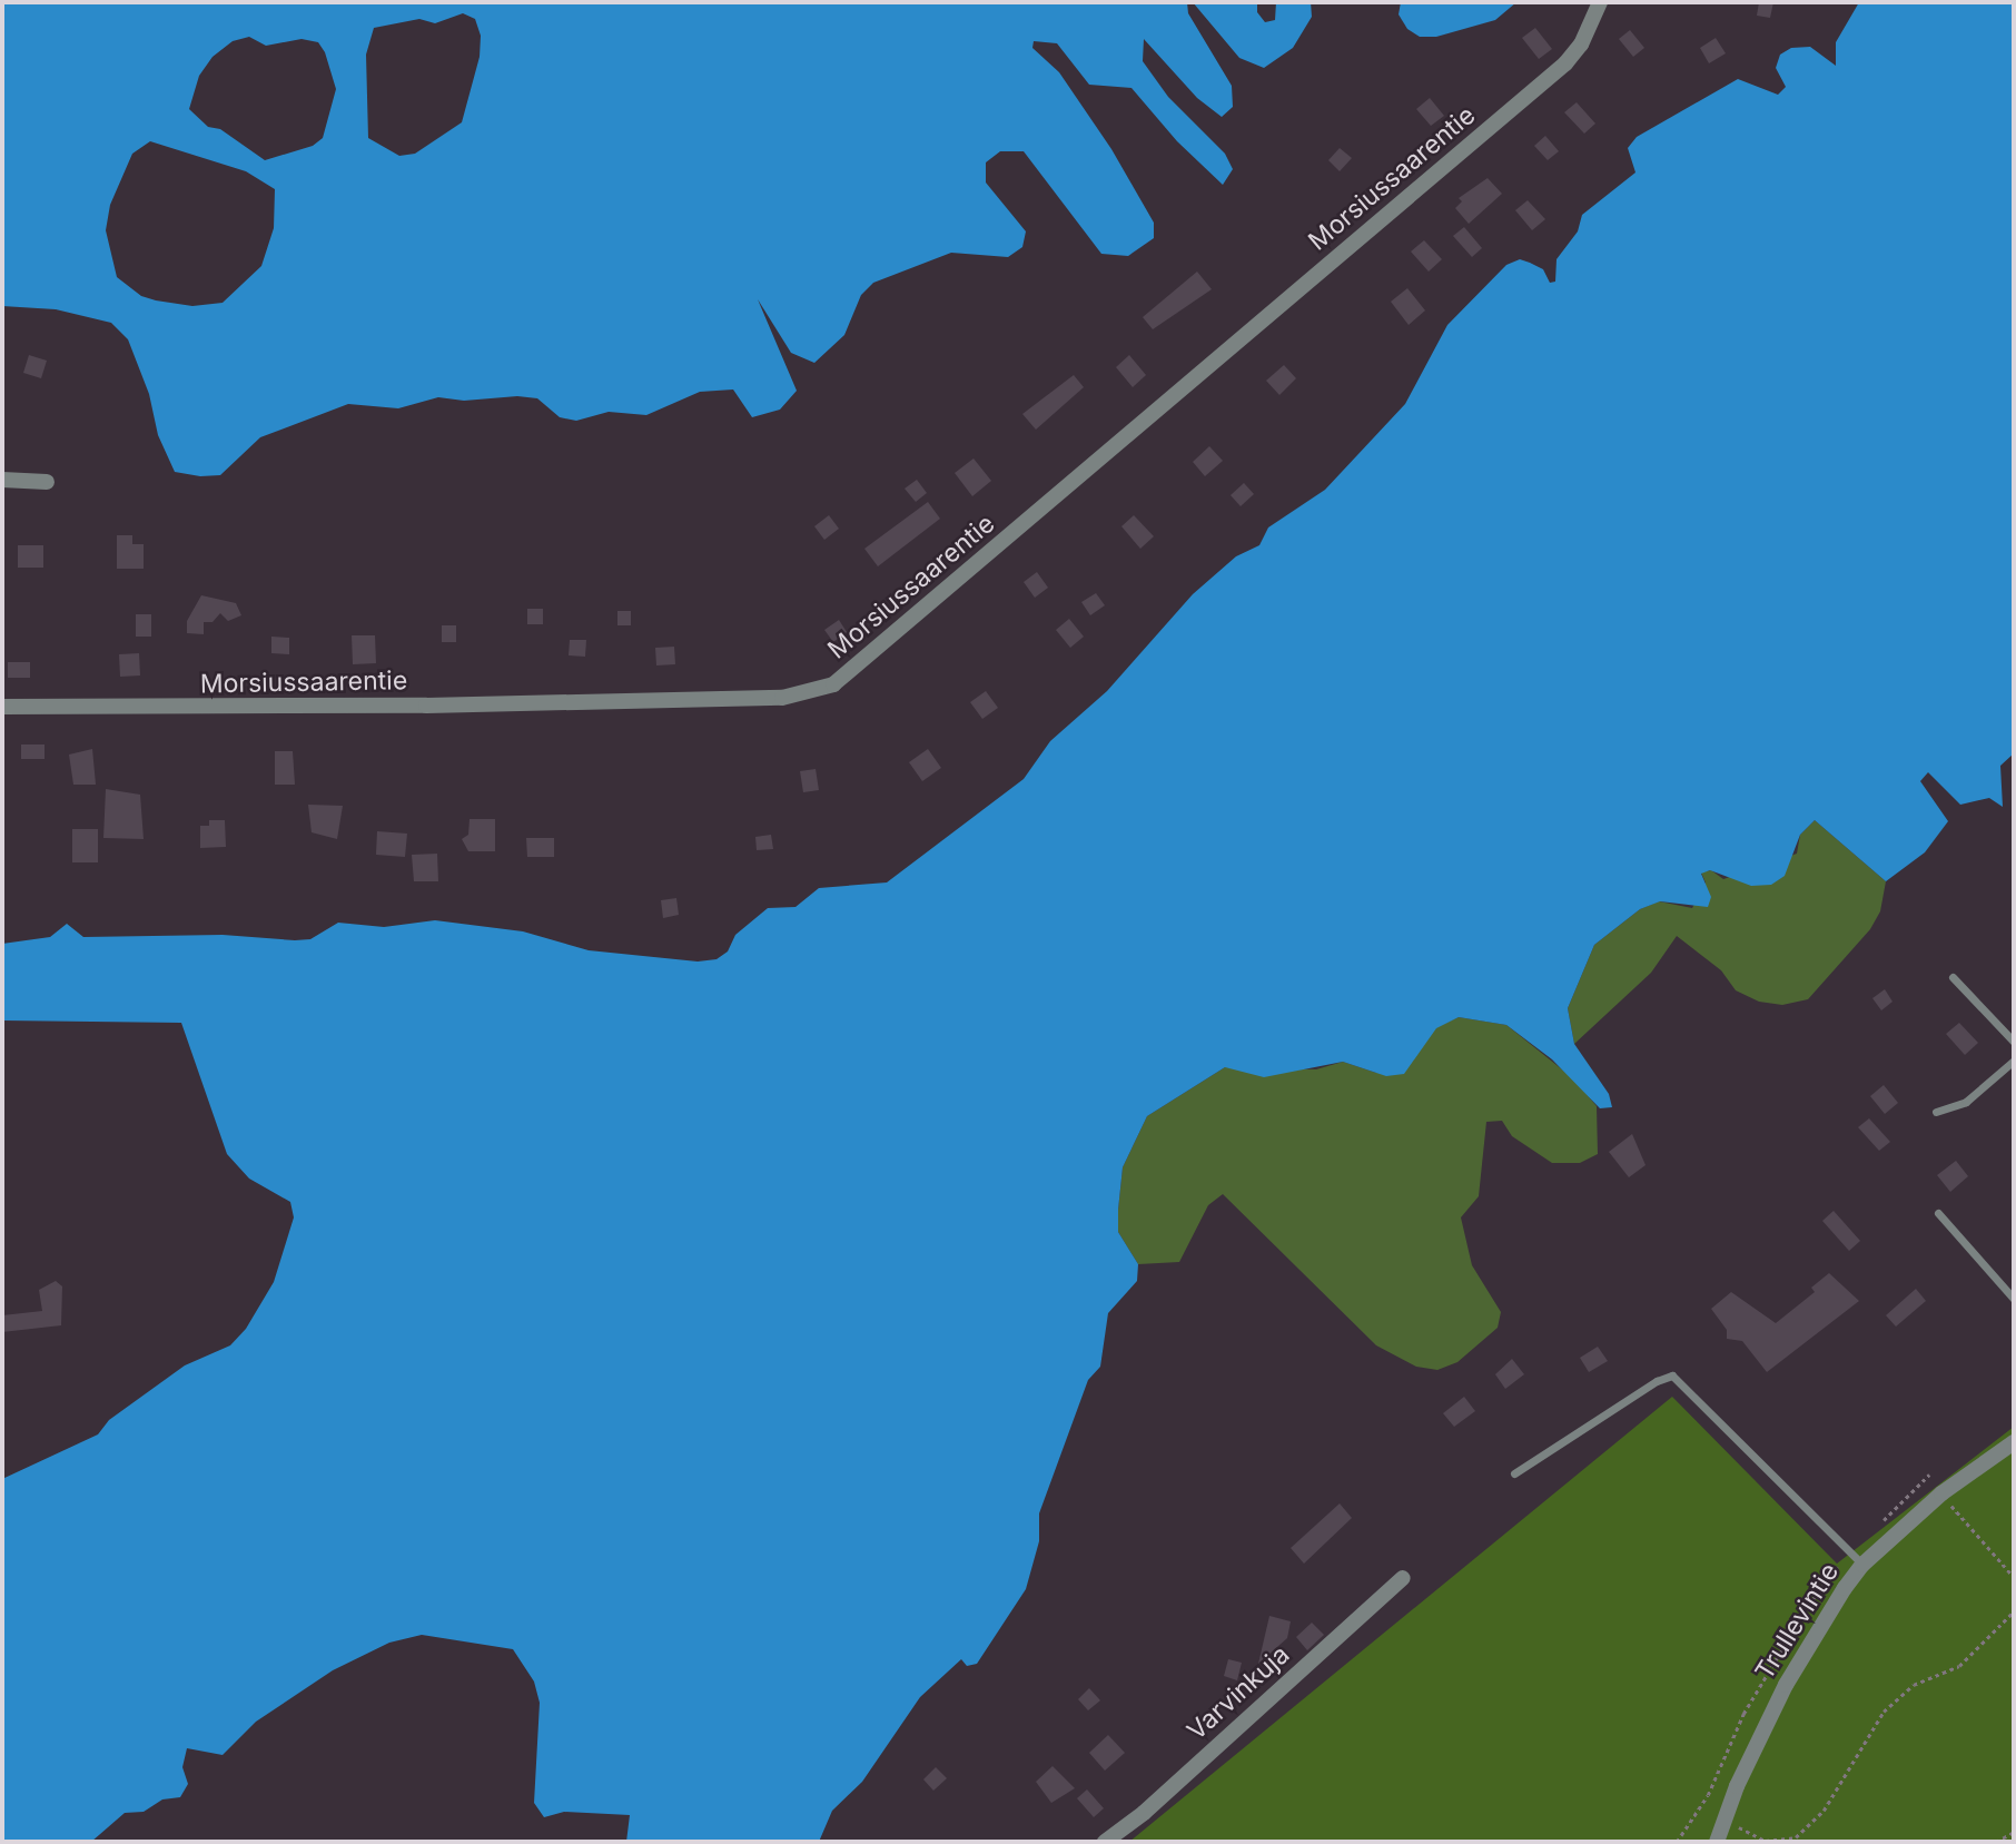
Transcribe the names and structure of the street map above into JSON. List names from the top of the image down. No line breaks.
{"streets":{"street":["Morsiussaarentie","Trullevintie","Varvinkuja"]}}
